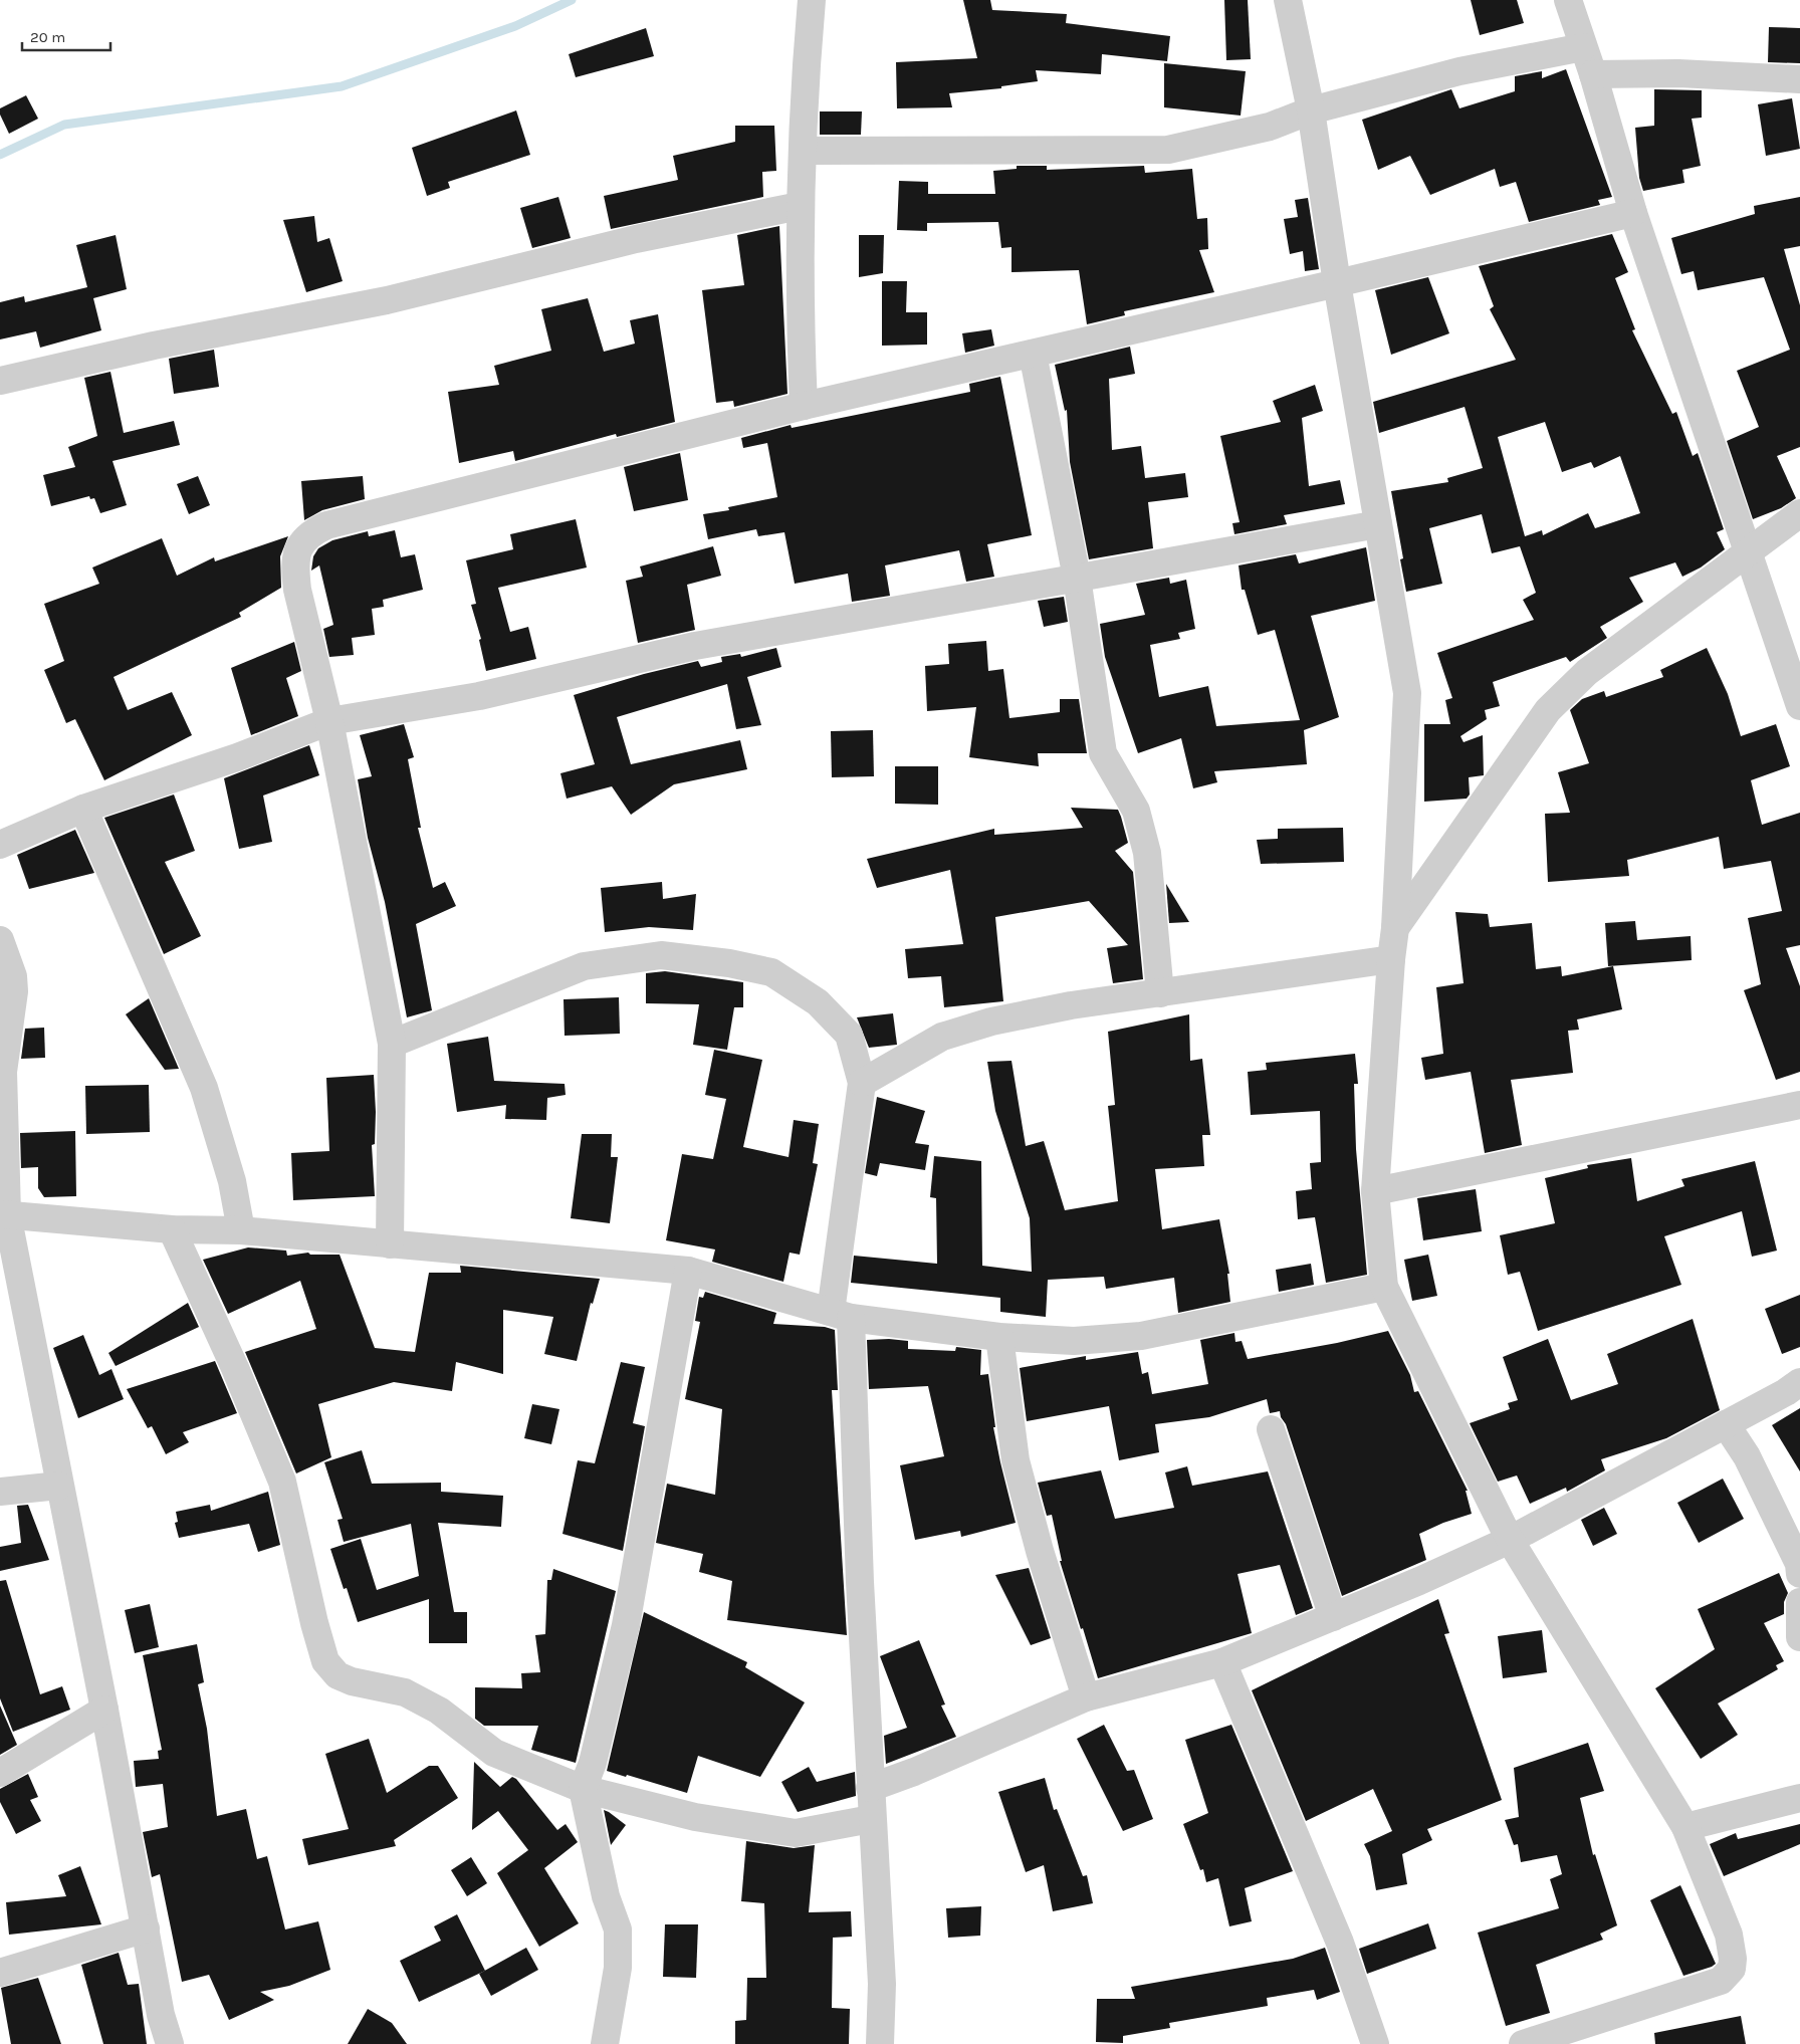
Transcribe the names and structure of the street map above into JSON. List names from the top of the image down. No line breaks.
{"scale_bar":"20 m"}
